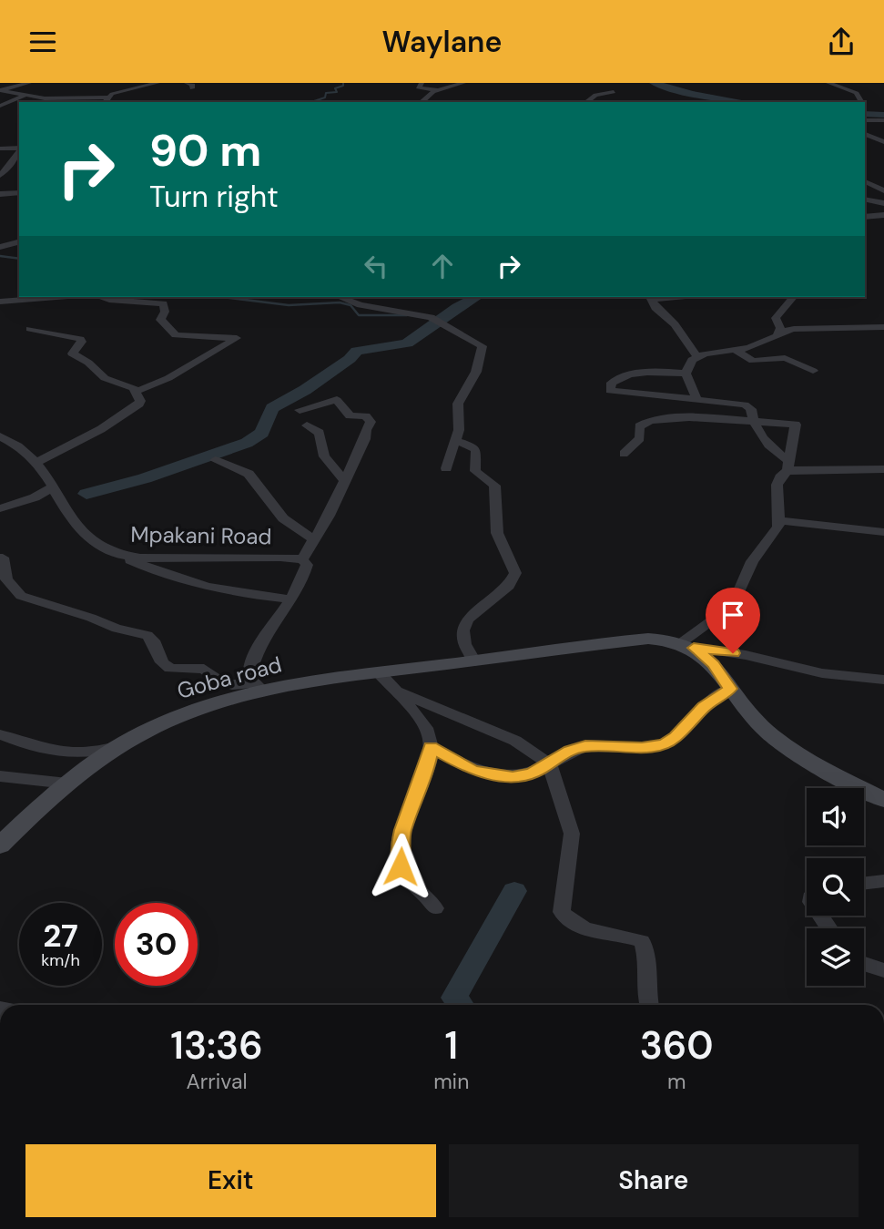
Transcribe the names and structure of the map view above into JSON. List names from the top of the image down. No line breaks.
{"streets":{"street":["Mpakani Road","Goba road"]},"crossings":[["Mpakani Road","Goba road"]],"page":{"header":"Waylane","turn":["90 m","Turn right"],"speed":"27 km/h","limit":"30","eta":["13:36","Arrival","1","min","360","m"],"buttons":["Exit","Share"]}}
